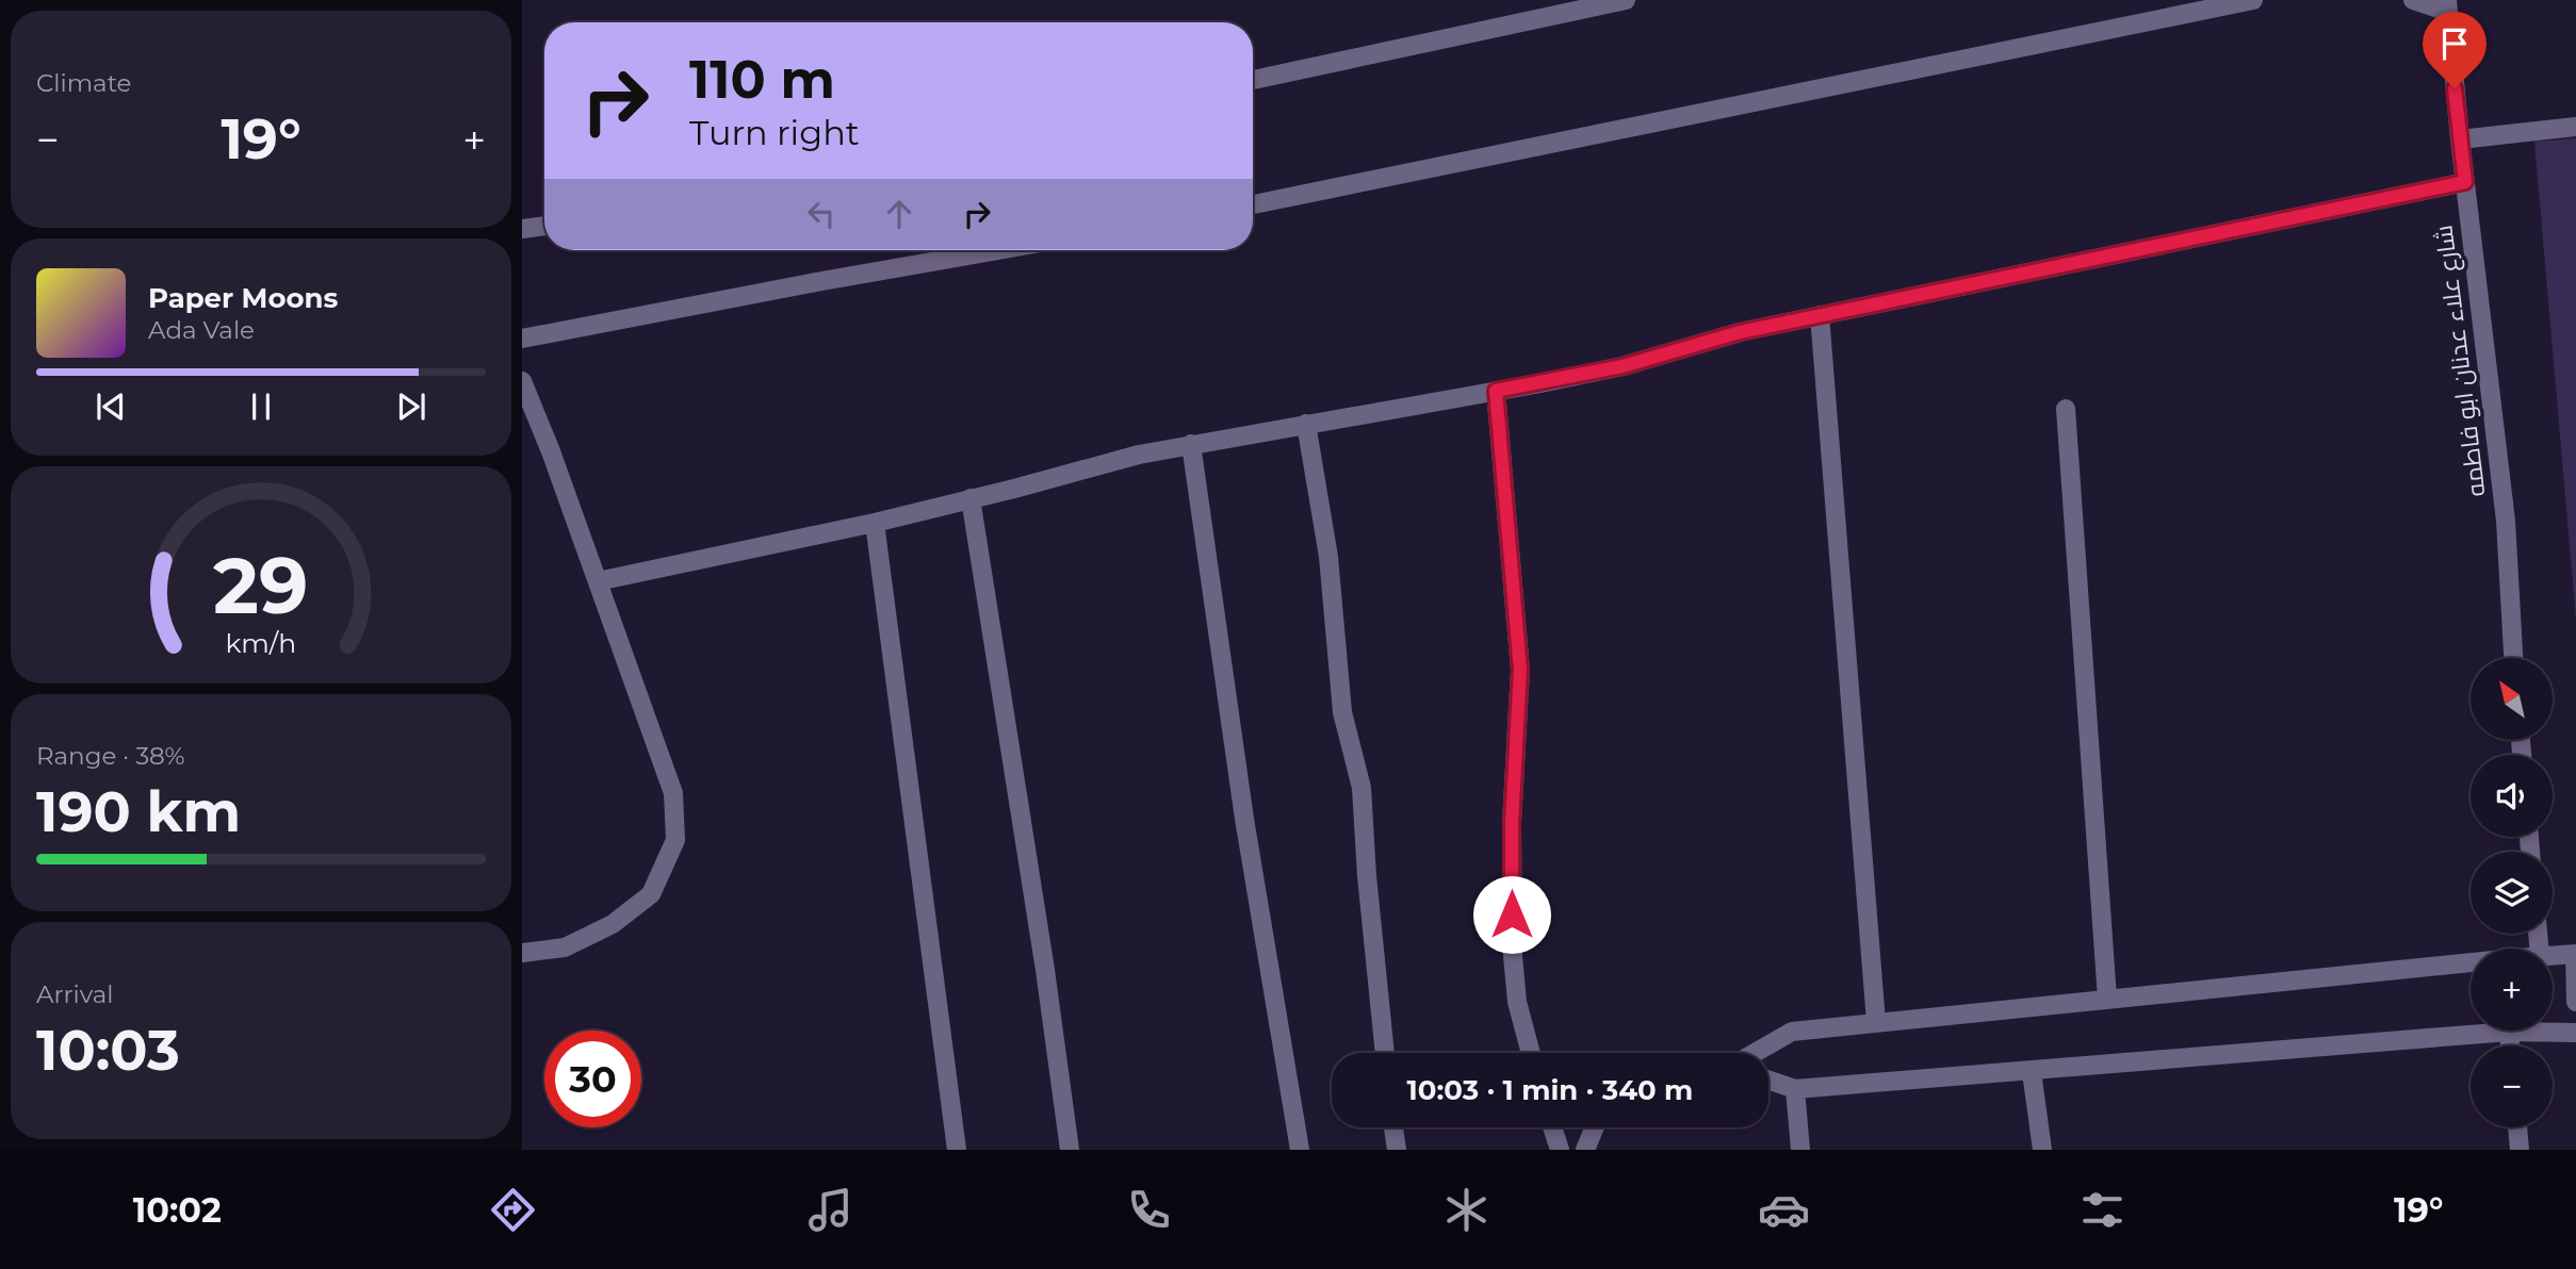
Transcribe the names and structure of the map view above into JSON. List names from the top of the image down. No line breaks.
{"streets":{"street":["شارع علاء عدنان ابو فاطمه"]},"north":"top left","page":{"tile":["Climate",["Range · 38%","190 km"],["Arrival","10:03"]],"turn":["110 m","Turn right"],"heat":["−","19°","+"],"song":["Paper Moons","Ada Vale"],"map_buttons":["+","−"],"limit":"30","trip":"10:03 · 1 min · 340 m","tabs":["10:02","19°"],"gauge":["29","km/h"]}}
